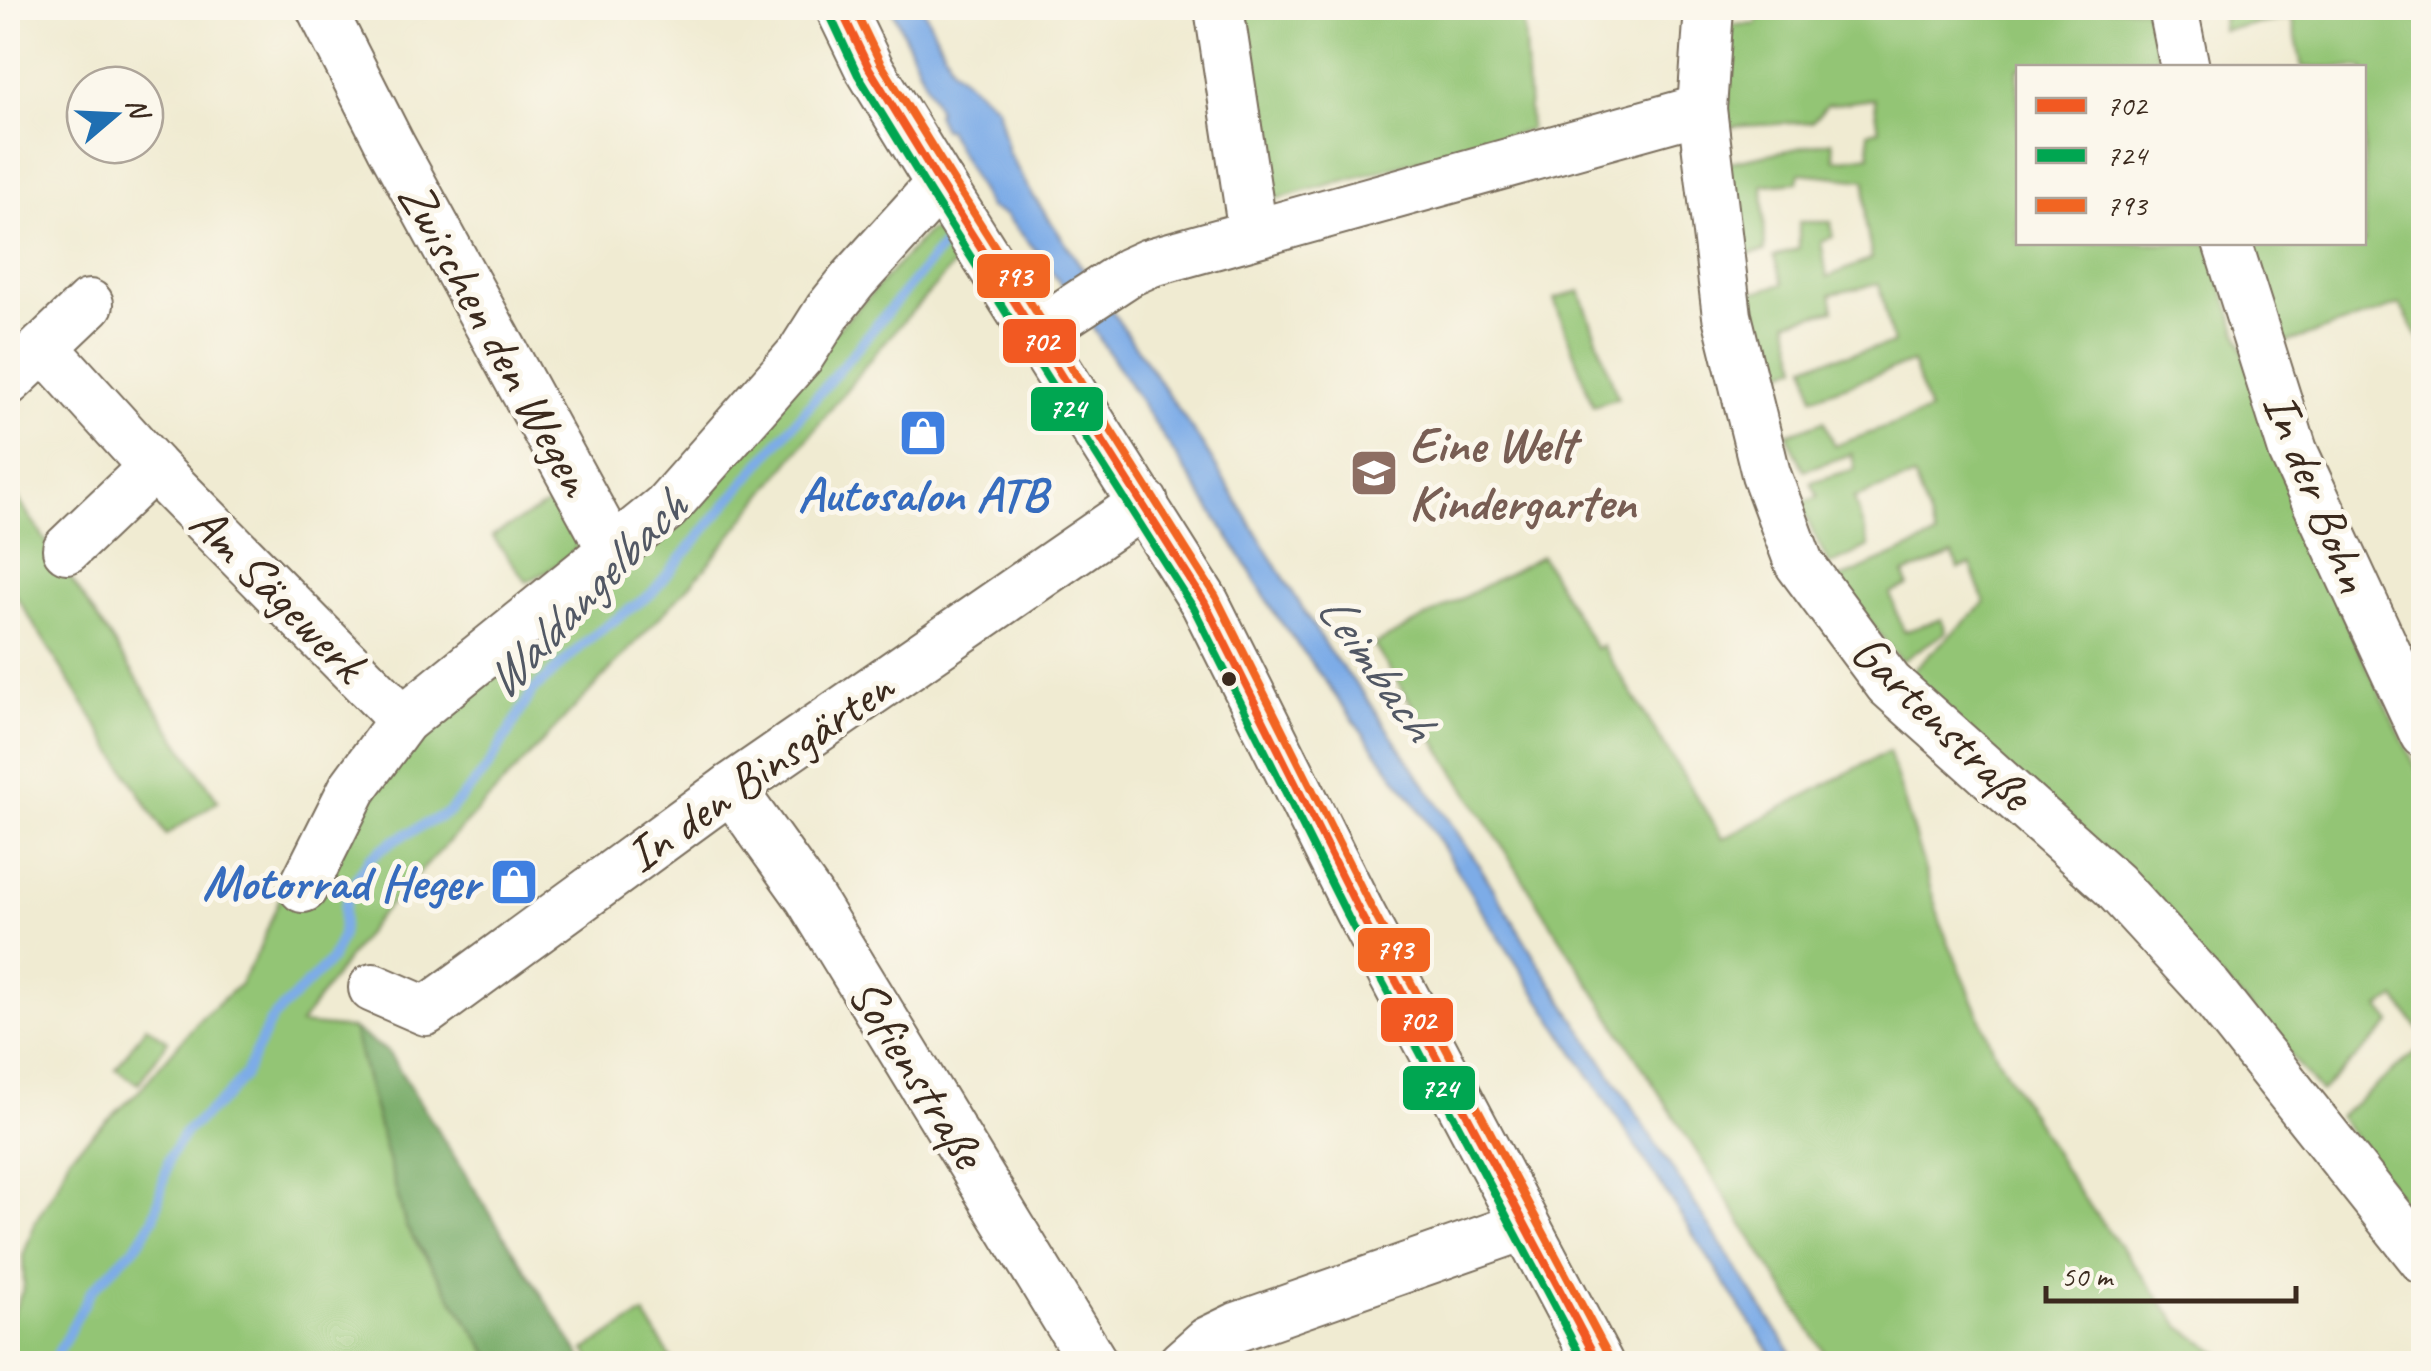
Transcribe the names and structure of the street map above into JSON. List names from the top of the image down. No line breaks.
{"streets":{"street":["Zwischen den Wegen","In der Bohn","Am Sägewerk","Gartenstraße","In den Binsgärten","Sofienstraße"]},"crossings":[["Zwischen den Wegen","Am Sägewerk"],["In den Binsgärten","Sofienstraße"]],"water":["Waldangelbach","Leimbach"],"places":{"shop":["Autosalon ATB","Motorrad Heger"],"school or university":["Eine Welt Kindergarten"]},"lines":["transit line 702","transit line 793","transit line 724"],"legend":["702","724","793"],"scale_bar":"50 m","north":"right"}
